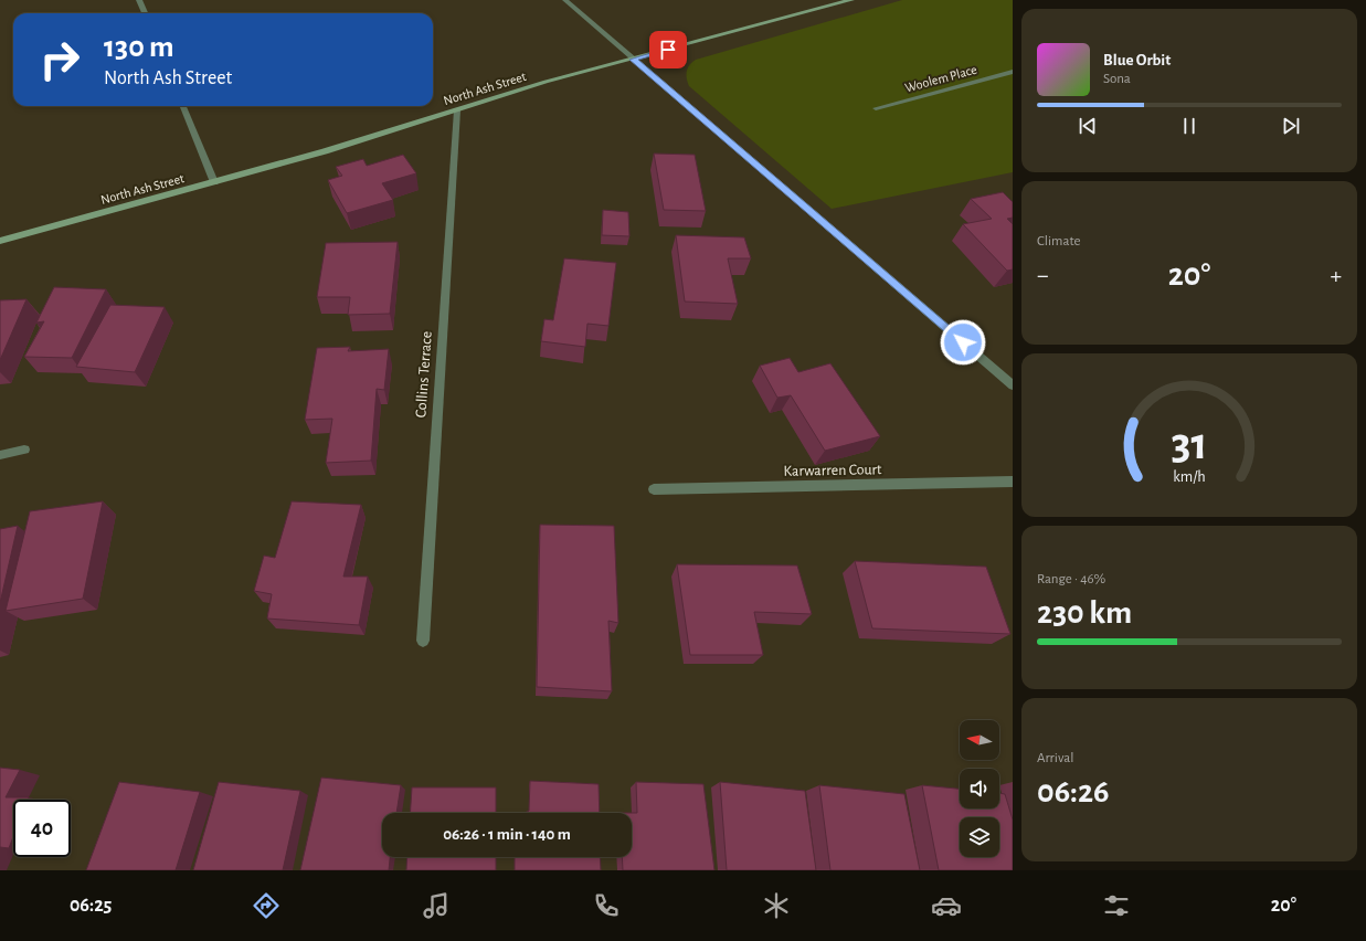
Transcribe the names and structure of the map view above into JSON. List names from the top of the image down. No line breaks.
{"streets":{"main road":["North Ash Street"],"street":["Woolem Place","Collins Terrace","Karwarren Court"]},"crossings":[["North Ash Street","Collins Terrace"]],"north":"left","page":{"turn":["130 m","North Ash Street"],"song":["Blue Orbit","Sona"],"tile":["Climate",["Range · 46%","230 km"],["Arrival","06:26"]],"heat":["−","20°","+"],"limit":"40","trip":"06:26 · 1 min · 140 m","tabs":["06:25","20°"],"gauge":["31","km/h"]}}
